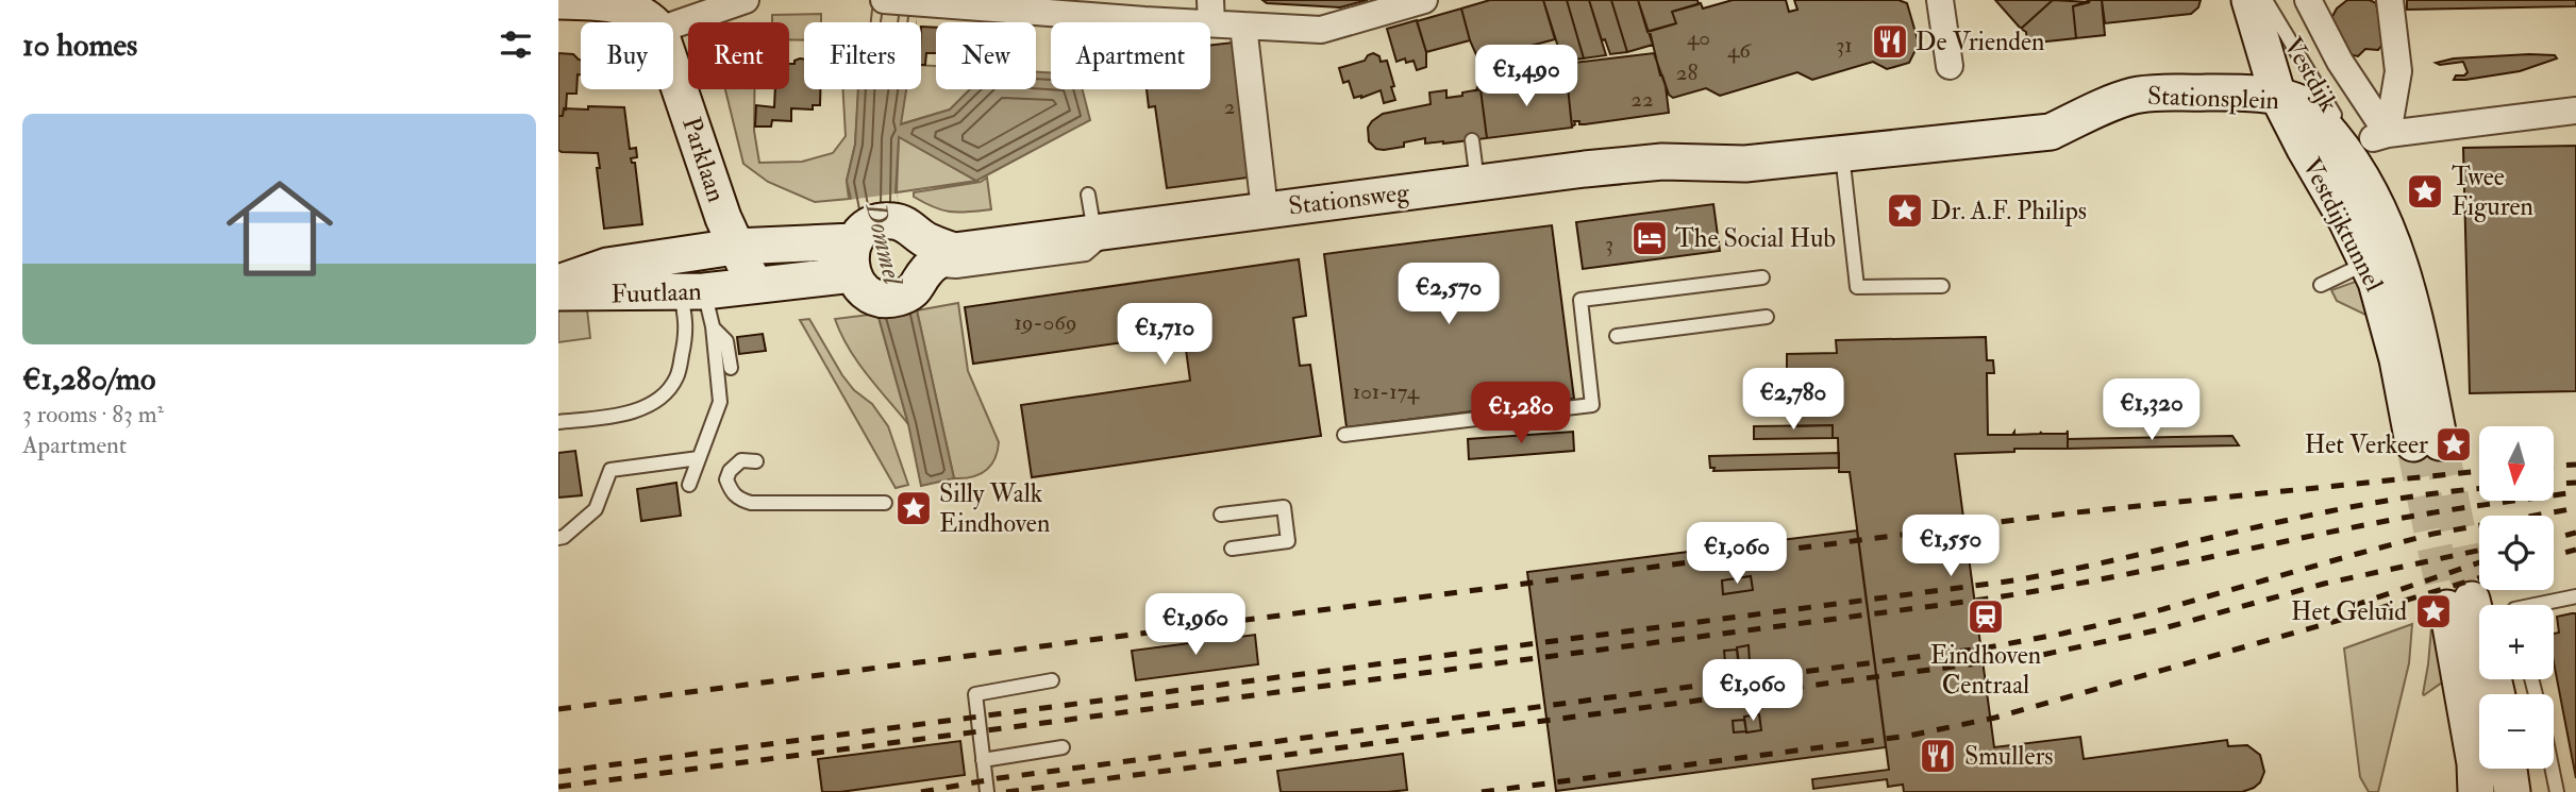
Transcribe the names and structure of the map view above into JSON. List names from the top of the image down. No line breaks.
{"streets":{"street":["Vestdijk","Stationsplein","Parklaan","Stationsweg","Vestdijktunnel","Fuutlaan"]},"crossings":[["Vestdijk","Stationsplein"],["Vestdijk","Vestdijktunnel"],["Stationsplein","Stationsweg"],["Stationsplein","Vestdijktunnel"],["Parklaan","Stationsweg"],["Parklaan","Fuutlaan"],["Stationsweg","Fuutlaan"]],"water":["Dommel"],"places":{"restaurant":["De Vrienden","Smullers"],"place":["Twee Figuren","Dr. A.F. Philips","Het Verkeer","Silly Walk Eindhoven","Het Geluid"],"hotel":["The Social Hub"],"station":["Eindhoven Centraal"]},"house_numbers":["40","31","46","28","22","2","3","19-069","101-174"],"north":"bottom","page":{"heading":"10 homes","chip":["Buy","Rent","Filters","New","Apartment"],"price":["€1,490","€2,570","€1,710","€2,780","€1,320","€1,280","€1,550","€1,060","€1,960","€1,060"],"list":[{"name":"€1,280/mo","note":"3 rooms · 83 m² · Apartment"}],"map_buttons":["+","−"]}}
